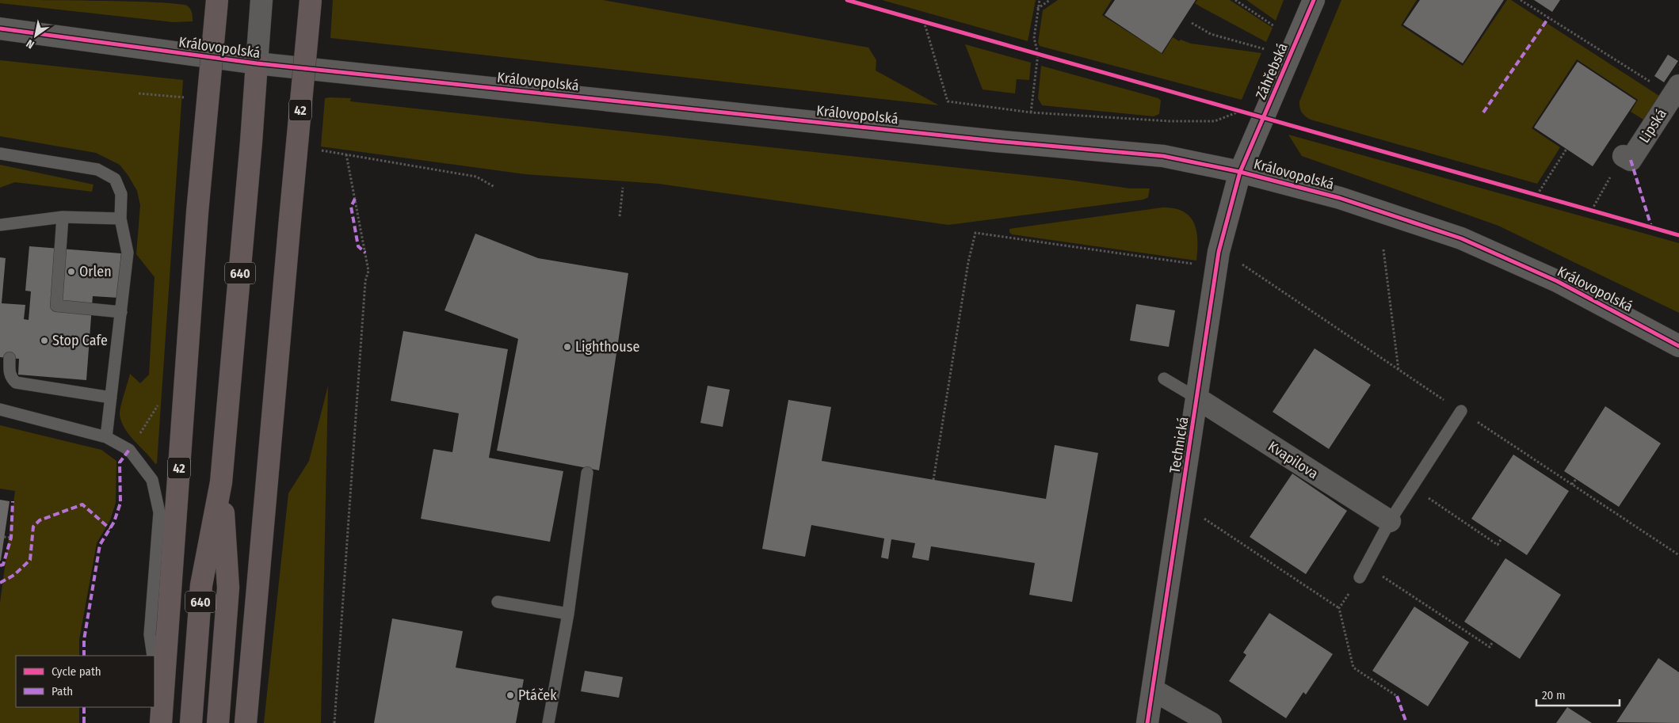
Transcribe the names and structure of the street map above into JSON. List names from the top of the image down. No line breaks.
{"streets":{"highway":["42","640"],"street":["Královopolská","Záhřebská","Lipská","Technická","Kvapilova"]},"crossings":[["Královopolská","Záhřebská"],["Královopolská","640"],["Královopolská","Technická"],["Záhřebská","Technická"],["Technická","Kvapilova"]],"places":["Orlen","Stop Cafe","Lighthouse","Ptáček"],"legend":["Cycle path","Path"],"scale_bar":"20 m","north":"bottom left"}
